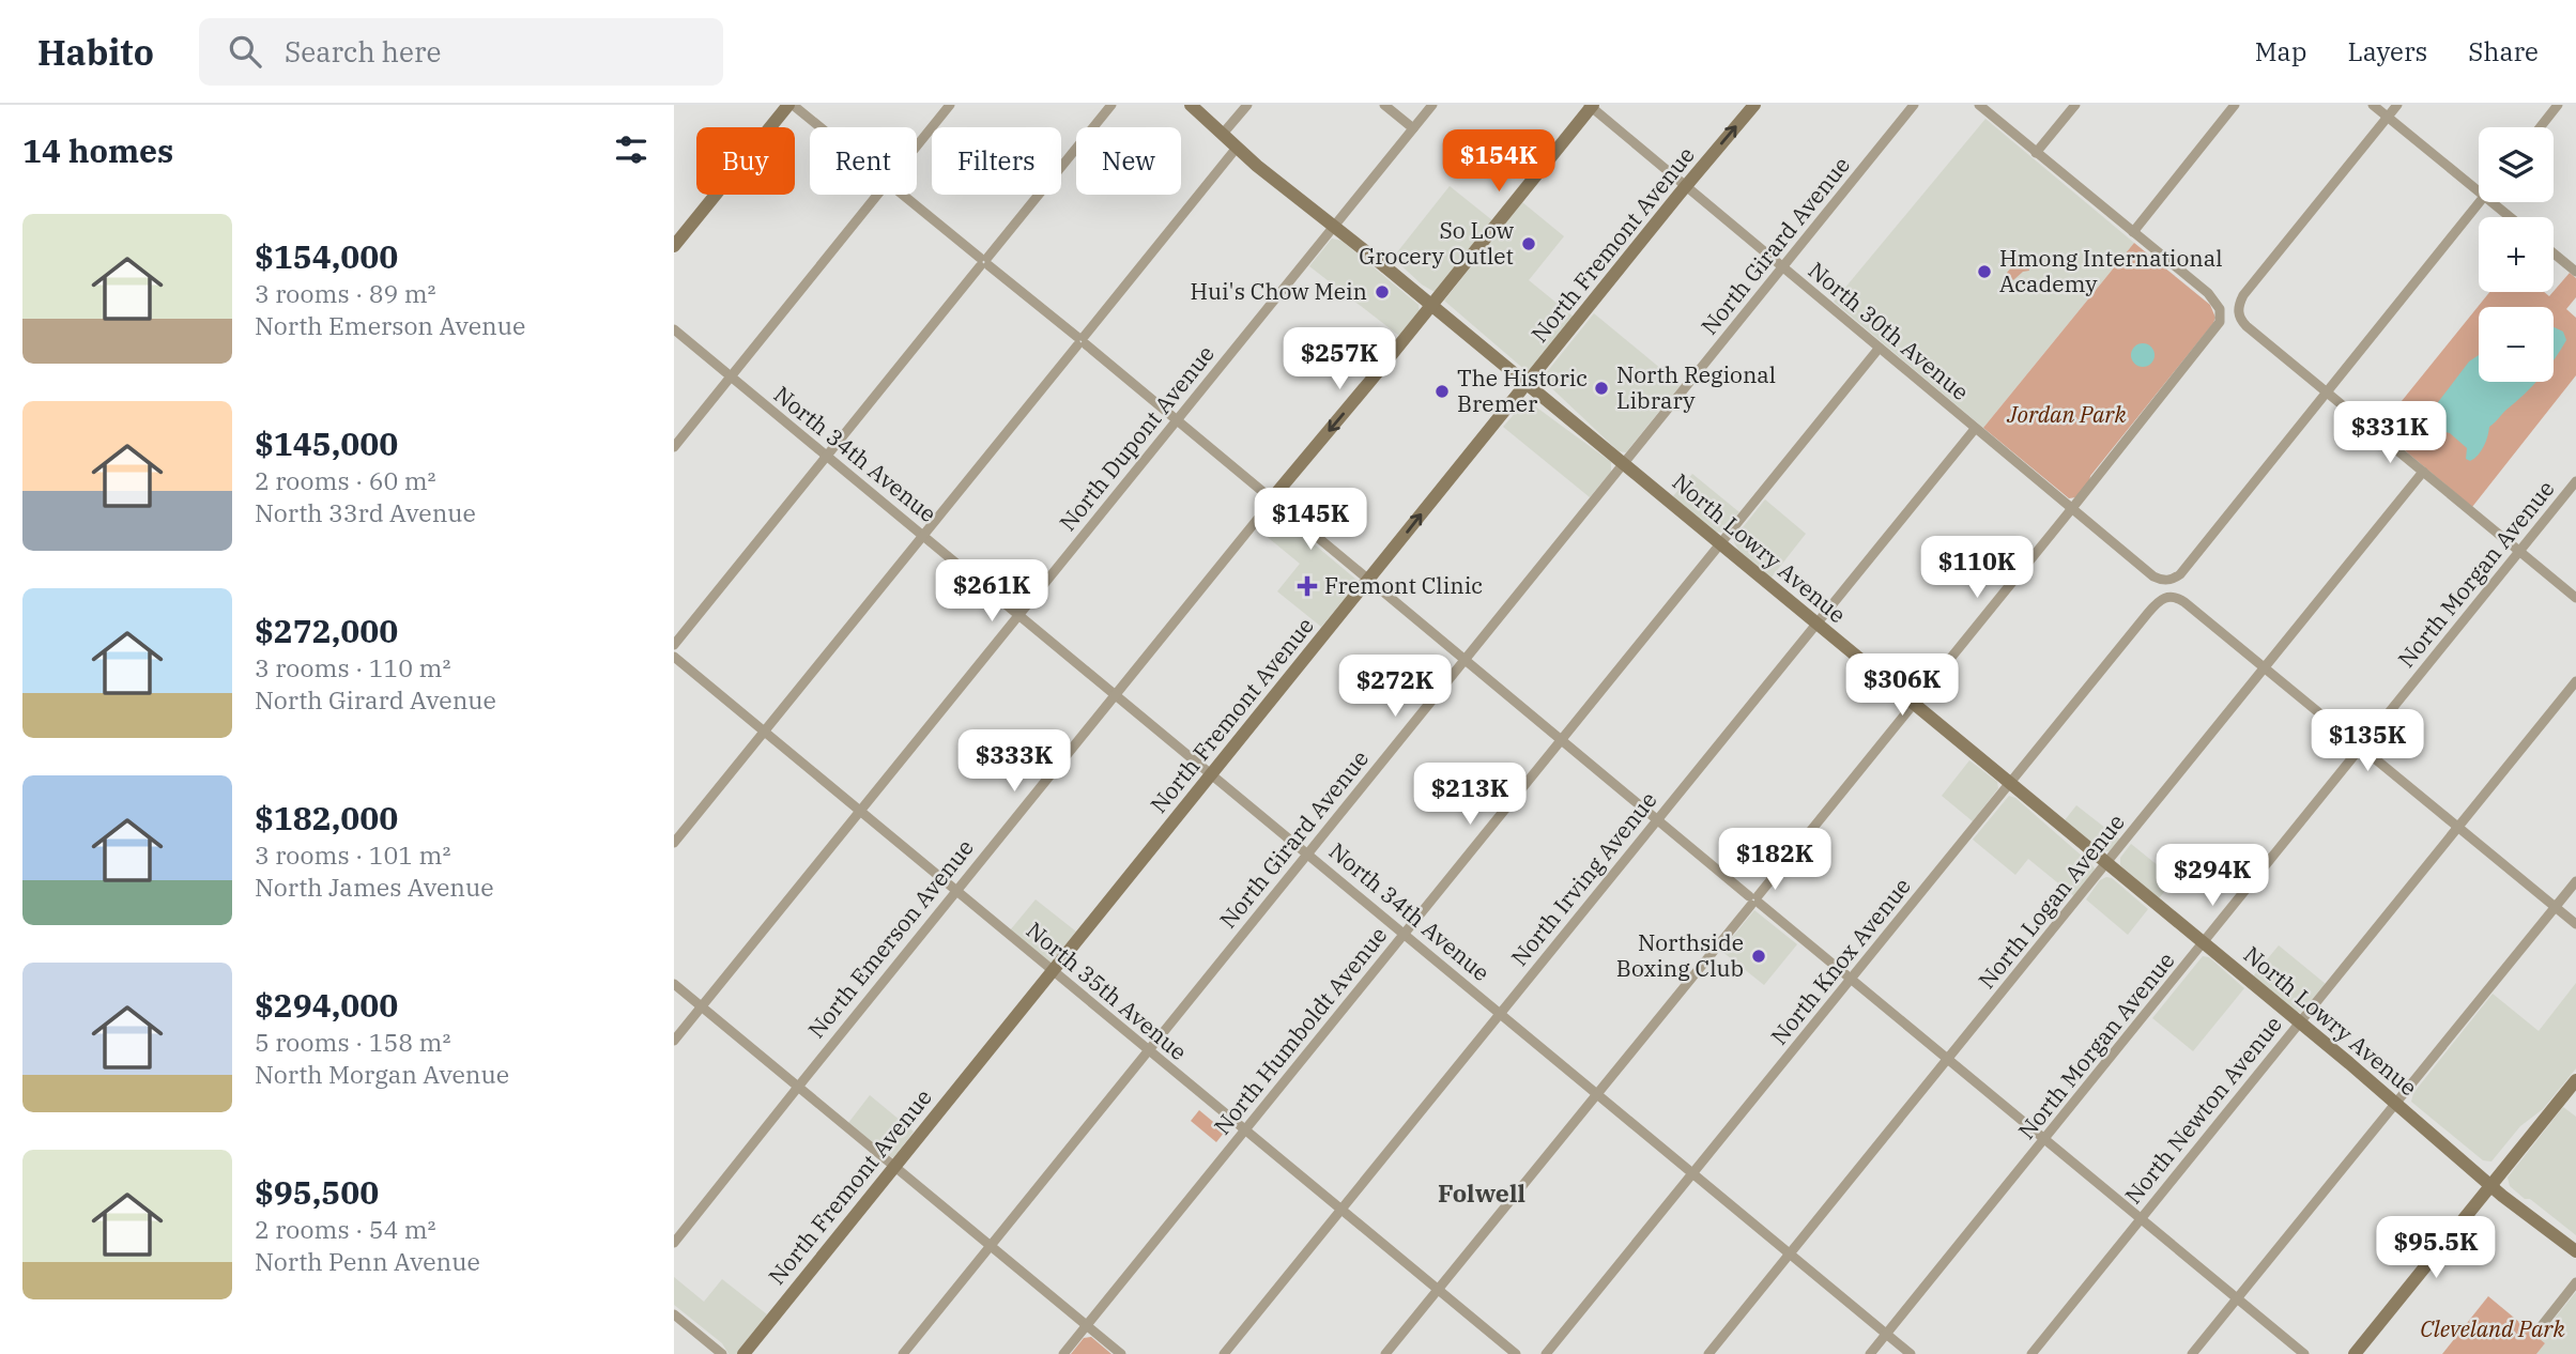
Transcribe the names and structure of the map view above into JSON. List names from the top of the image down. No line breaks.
{"streets":{"street":["North Fremont Avenue","North Girard Avenue","North 30th Avenue","North Dupont Avenue","North 34th Avenue","North Lowry Avenue","North Morgan Avenue","North Irving Avenue","North Logan Avenue","North Emerson Avenue","North Knox Avenue","North 35th Avenue","North Humboldt Avenue","North Newton Avenue"]},"crossings":[["North Fremont Avenue","North 30th Avenue"],["North Fremont Avenue","North 34th Avenue"],["North Fremont Avenue","North Lowry Avenue"],["North Fremont Avenue","North 35th Avenue"],["North Girard Avenue","North 30th Avenue"],["North Girard Avenue","North 34th Avenue"],["North Girard Avenue","North Lowry Avenue"],["North Girard Avenue","North 35th Avenue"],["North 30th Avenue","North Irving Avenue"],["North 30th Avenue","North Emerson Avenue"],["North 30th Avenue","North Humboldt Avenue"],["North Dupont Avenue","North 34th Avenue"],["North Dupont Avenue","North Lowry Avenue"],["North Dupont Avenue","North 35th Avenue"],["North 34th Avenue","North Morgan Avenue"],["North 34th Avenue","North Irving Avenue"],["North 34th Avenue","North Logan Avenue"],["North 34th Avenue","North Emerson Avenue"],["North 34th Avenue","North Knox Avenue"],["North 34th Avenue","North Humboldt Avenue"],["North Lowry Avenue","North Morgan Avenue"],["North Lowry Avenue","North Irving Avenue"],["North Lowry Avenue","North Logan Avenue"],["North Lowry Avenue","North Emerson Avenue"],["North Lowry Avenue","North Knox Avenue"],["North Lowry Avenue","North Humboldt Avenue"],["North Lowry Avenue","North Newton Avenue"],["North Irving Avenue","North 35th Avenue"],["North Logan Avenue","North Knox Avenue"],["North Emerson Avenue","North 35th Avenue"],["North 35th Avenue","North Humboldt Avenue"]],"districts":["Folwell"],"parks":["Jordan Park","Cleveland Park"],"places":{"other":["So Low Grocery Outlet","Hmong International Academy","Hui's Chow Mein","North Regional Library","The Historic Bremer","Northside Boxing Club"],"health":["Fremont Clinic"]},"page":{"header":"Habito","search":"Search here","nav":["Map","Layers","Share"],"heading":"14 homes","map_buttons":["+","−"],"chip":["Buy","Rent","Filters","New"],"price":["$154K","$257K","$331K","$145K","$110K","$261K","$306K","$272K","$135K","$333K","$213K","$182K","$294K","$95.5K"],"list":[{"name":"$154,000","note":"3 rooms · 89 m² · North Emerson Avenue"},{"name":"$145,000","note":"2 rooms · 60 m² · North 33rd Avenue"},{"name":"$272,000","note":"3 rooms · 110 m² · North Girard Avenue"},{"name":"$182,000","note":"3 rooms · 101 m² · North James Avenue"},{"name":"$294,000","note":"5 rooms · 158 m² · North Morgan Avenue"},{"name":"$95,500","note":"2 rooms · 54 m² · North Penn Avenue"}]}}
